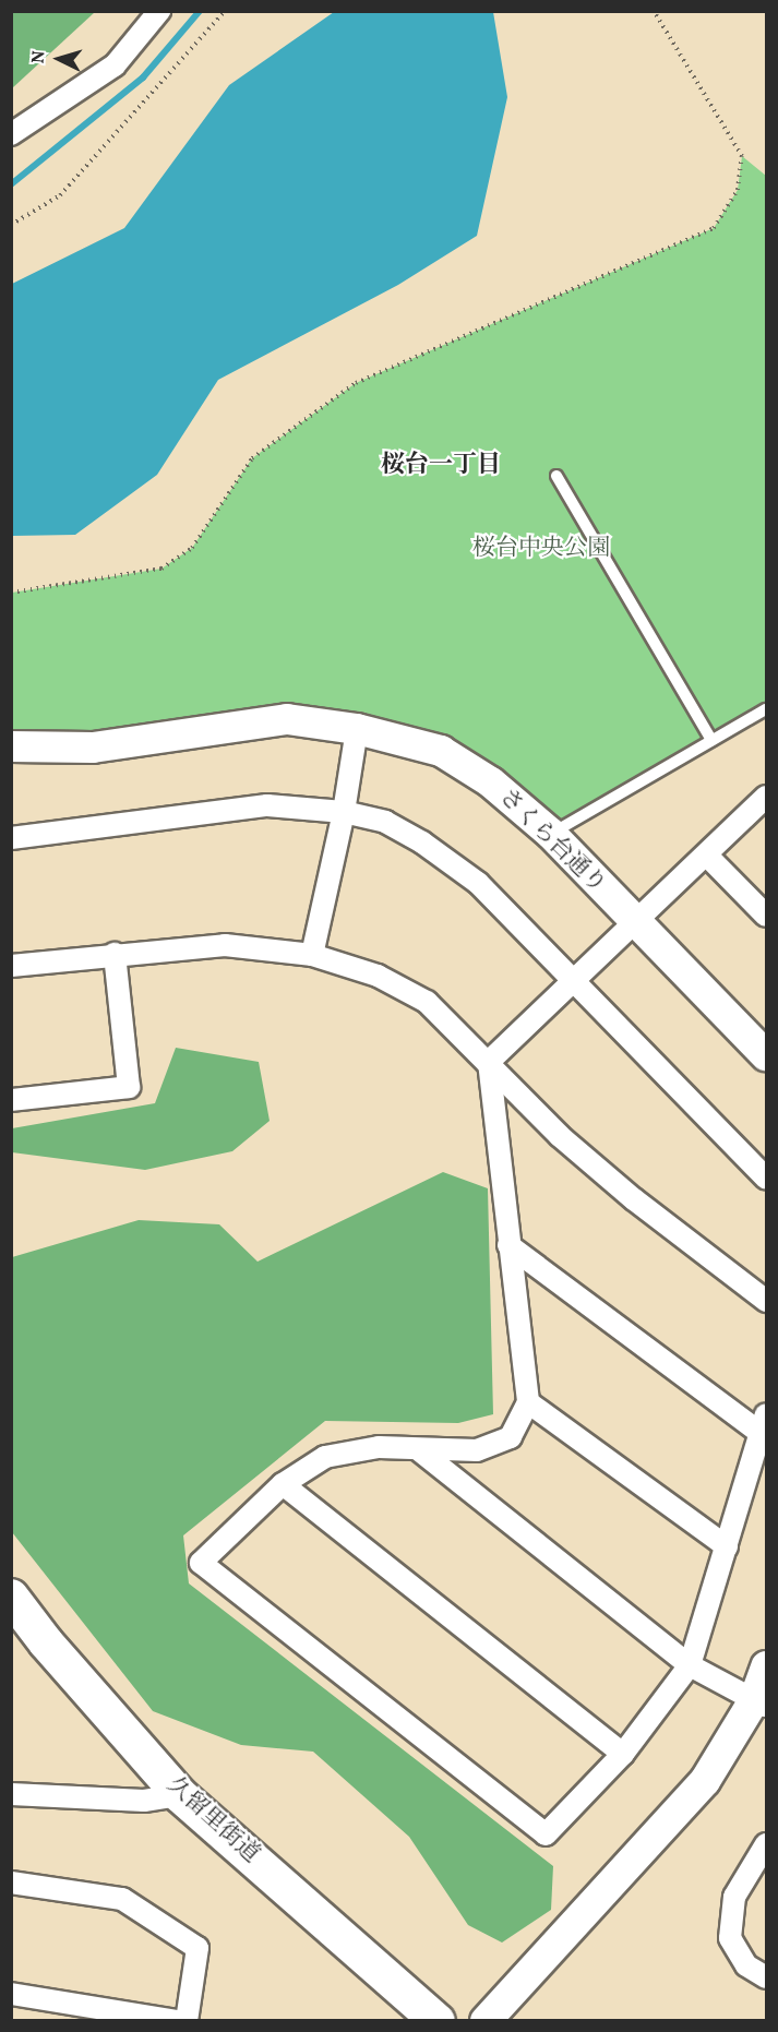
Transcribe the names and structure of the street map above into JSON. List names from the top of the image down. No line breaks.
{"streets":{"main road":["久留里街道"],"street":["さくら台通り"]},"districts":["桜台一丁目"],"parks":["桜台中央公園"],"north":"left"}
